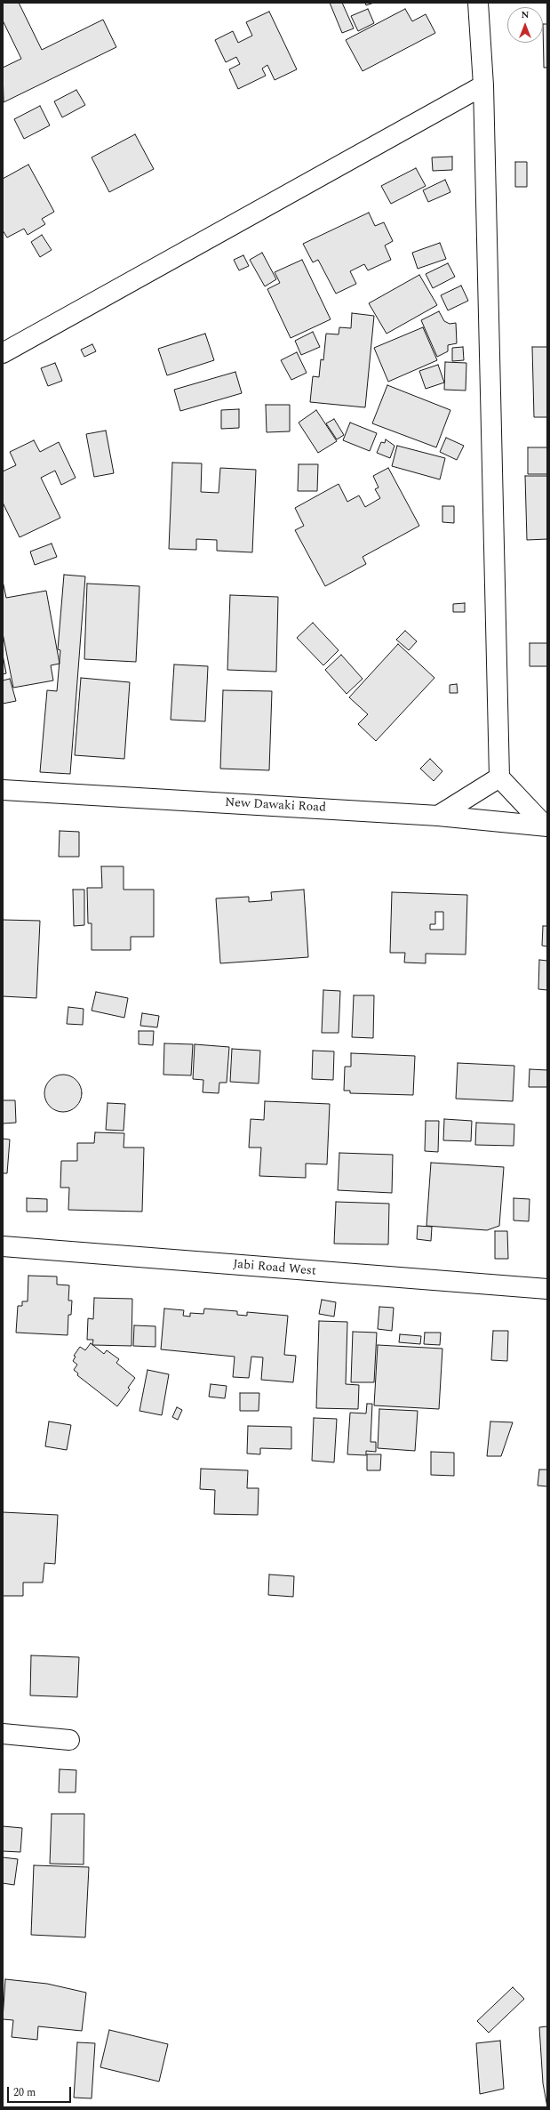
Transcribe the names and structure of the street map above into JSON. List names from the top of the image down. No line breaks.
{"streets":{"street":["New Dawaki Road","Jabi Road West"]},"scale_bar":"20 m","north":"top"}
